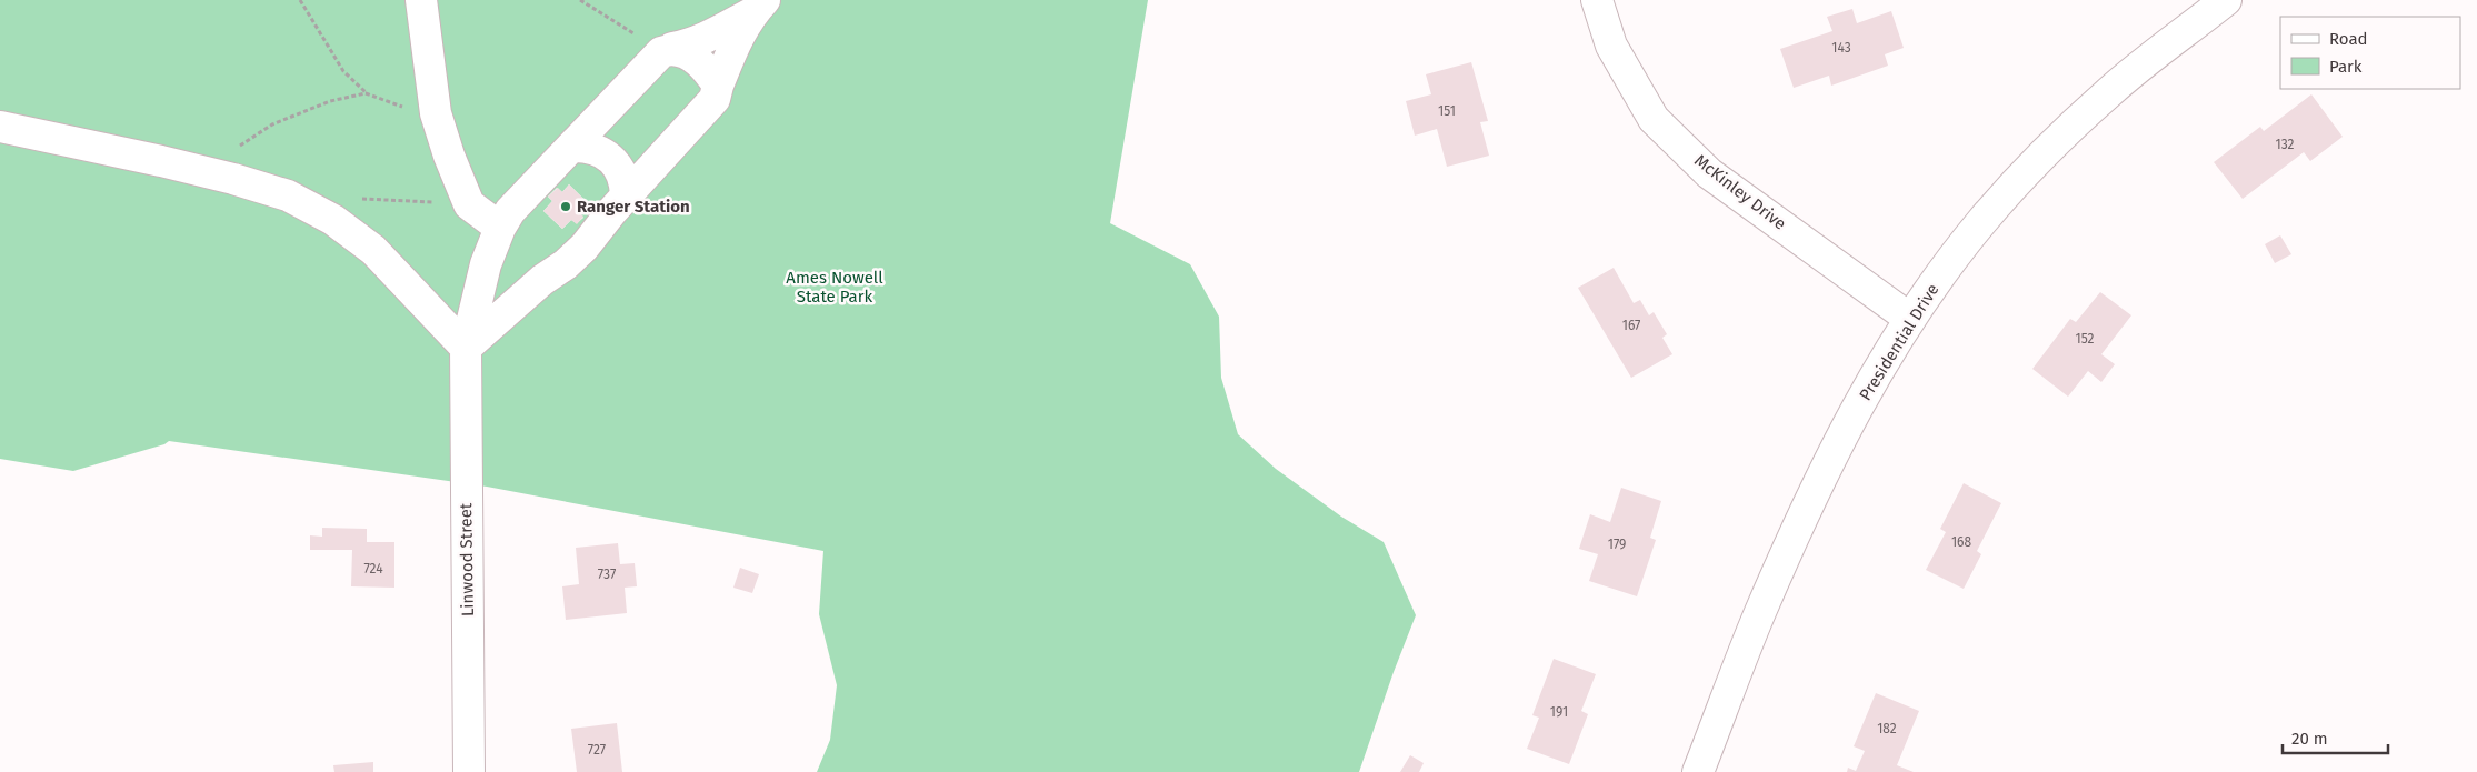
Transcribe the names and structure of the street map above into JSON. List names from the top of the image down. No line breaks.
{"streets":{"street":["McKinley Drive","Presidential Drive","Linwood Street"]},"crossings":[["McKinley Drive","Presidential Drive"]],"parks":["Ames Nowell State Park"],"places":["Ranger Station"],"house_numbers":["143","151","132","167","152","168","179","724","737","191","182","727"],"legend":["Road","Park"],"scale_bar":"20 m"}
